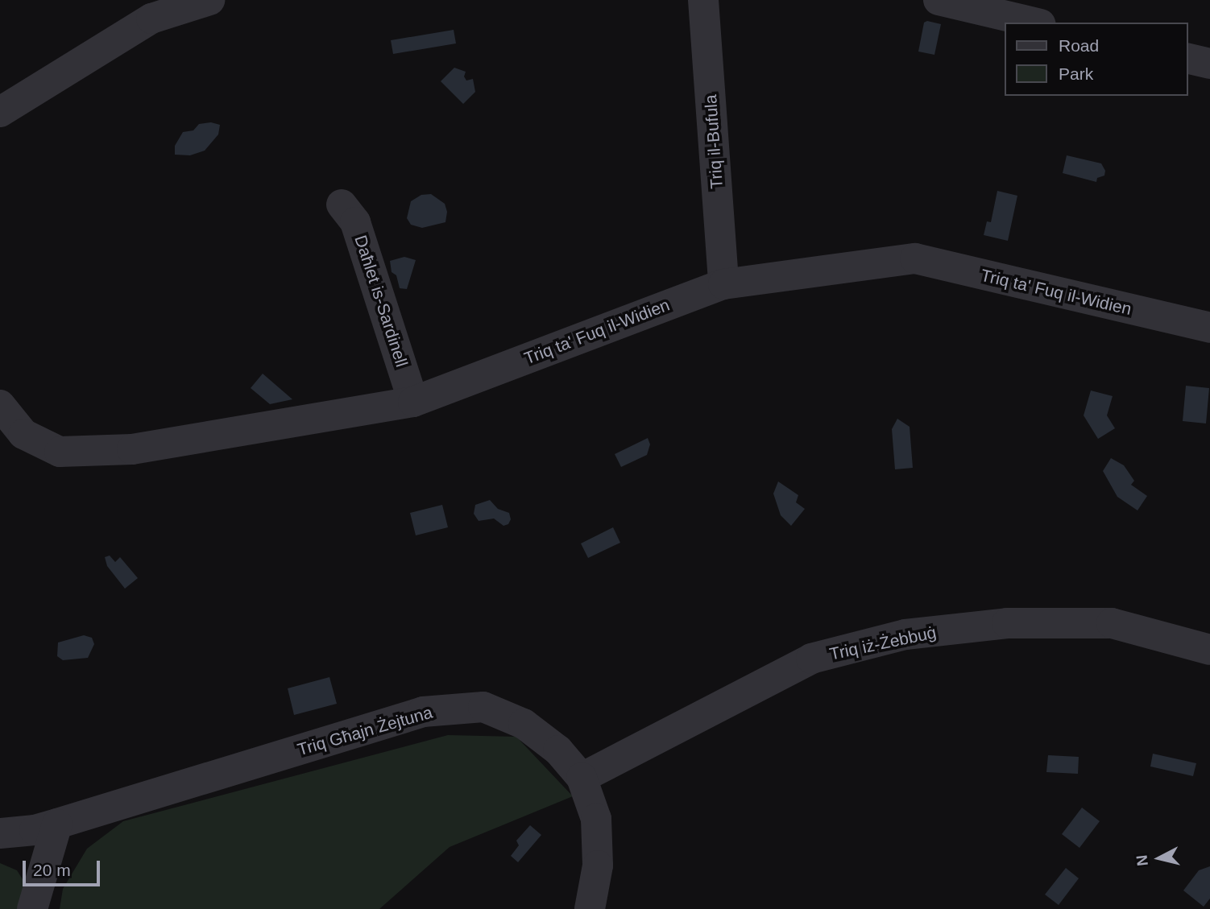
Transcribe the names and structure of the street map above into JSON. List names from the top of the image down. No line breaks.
{"streets":{"street":["Triq il-Bufula","Triq ta' Fuq il-Widien","Daħlet is-Sardinell","Triq iż-Żebbuġ","Triq Għajn Żejtuna"]},"crossings":[["Triq il-Bufula","Triq ta' Fuq il-Widien"],["Triq ta' Fuq il-Widien","Daħlet is-Sardinell"],["Triq iż-Żebbuġ","Triq Għajn Żejtuna"]],"legend":["Road","Park"],"scale_bar":"20 m","north":"left"}
